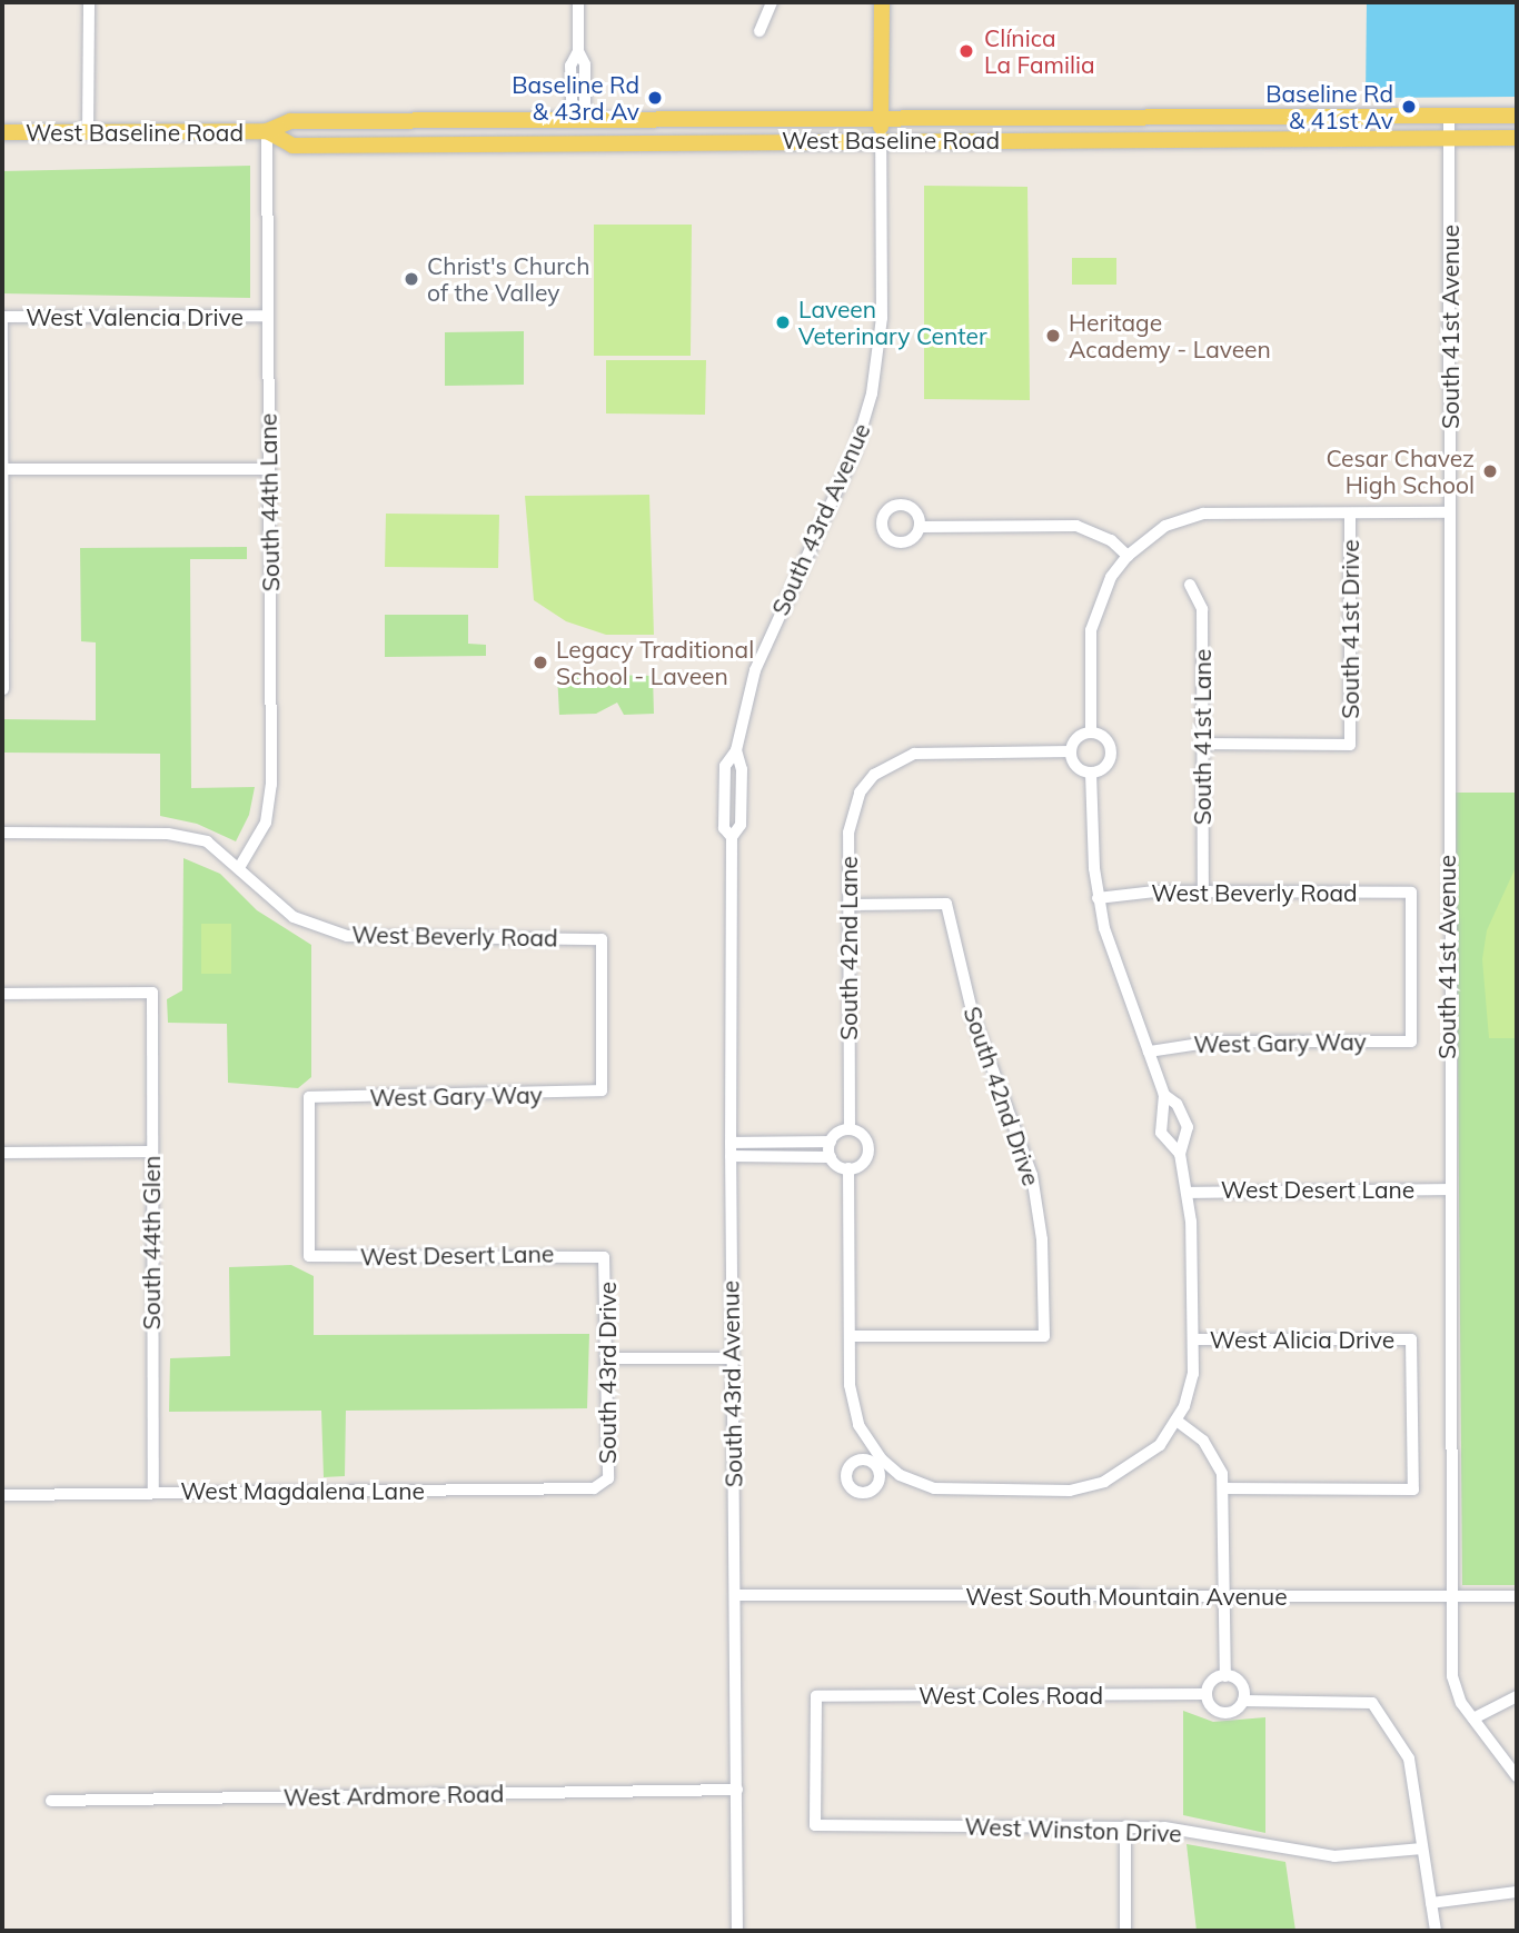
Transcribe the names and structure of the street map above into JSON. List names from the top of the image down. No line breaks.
{"streets":{"main road":["West Baseline Road","South 43rd Avenue"],"street":["West Valencia Drive","South 41st Avenue","South 44th Lane","South 41st Drive","South 41st Lane","West Beverly Road","South 42nd Lane","West Gary Way","South 42nd Drive","West Desert Lane","South 44th Glen","West Alicia Drive","South 43rd Drive","West Magdalena Lane","West South Mountain Avenue","West Coles Road","West Ardmore Road","West Winston Drive"]},"crossings":[["West Baseline Road","South 41st Avenue"],["West Baseline Road","South 44th Lane"],["West Baseline Road","South 43rd Avenue"],["West Valencia Drive","South 44th Lane"],["South 41st Avenue","West Desert Lane"],["South 41st Avenue","West South Mountain Avenue"],["South 44th Lane","West Beverly Road"],["South 43rd Avenue","West South Mountain Avenue"],["South 43rd Avenue","West Ardmore Road"],["South 41st Drive","South 41st Lane"],["South 41st Lane","West Beverly Road"],["West Beverly Road","West Gary Way"],["South 42nd Lane","South 42nd Drive"],["West Gary Way","West Desert Lane"],["West Desert Lane","South 43rd Drive"],["South 44th Glen","West Magdalena Lane"],["South 43rd Drive","West Magdalena Lane"],["West Coles Road","West Winston Drive"]],"places":["Clínica La Familia","Baseline Rd & 43rd Av","Baseline Rd & 41st Av","Christ's Church of the Valley","Laveen Veterinary Center","Heritage Academy - Laveen","Cesar Chavez High School","Legacy Traditional School - Laveen"]}
